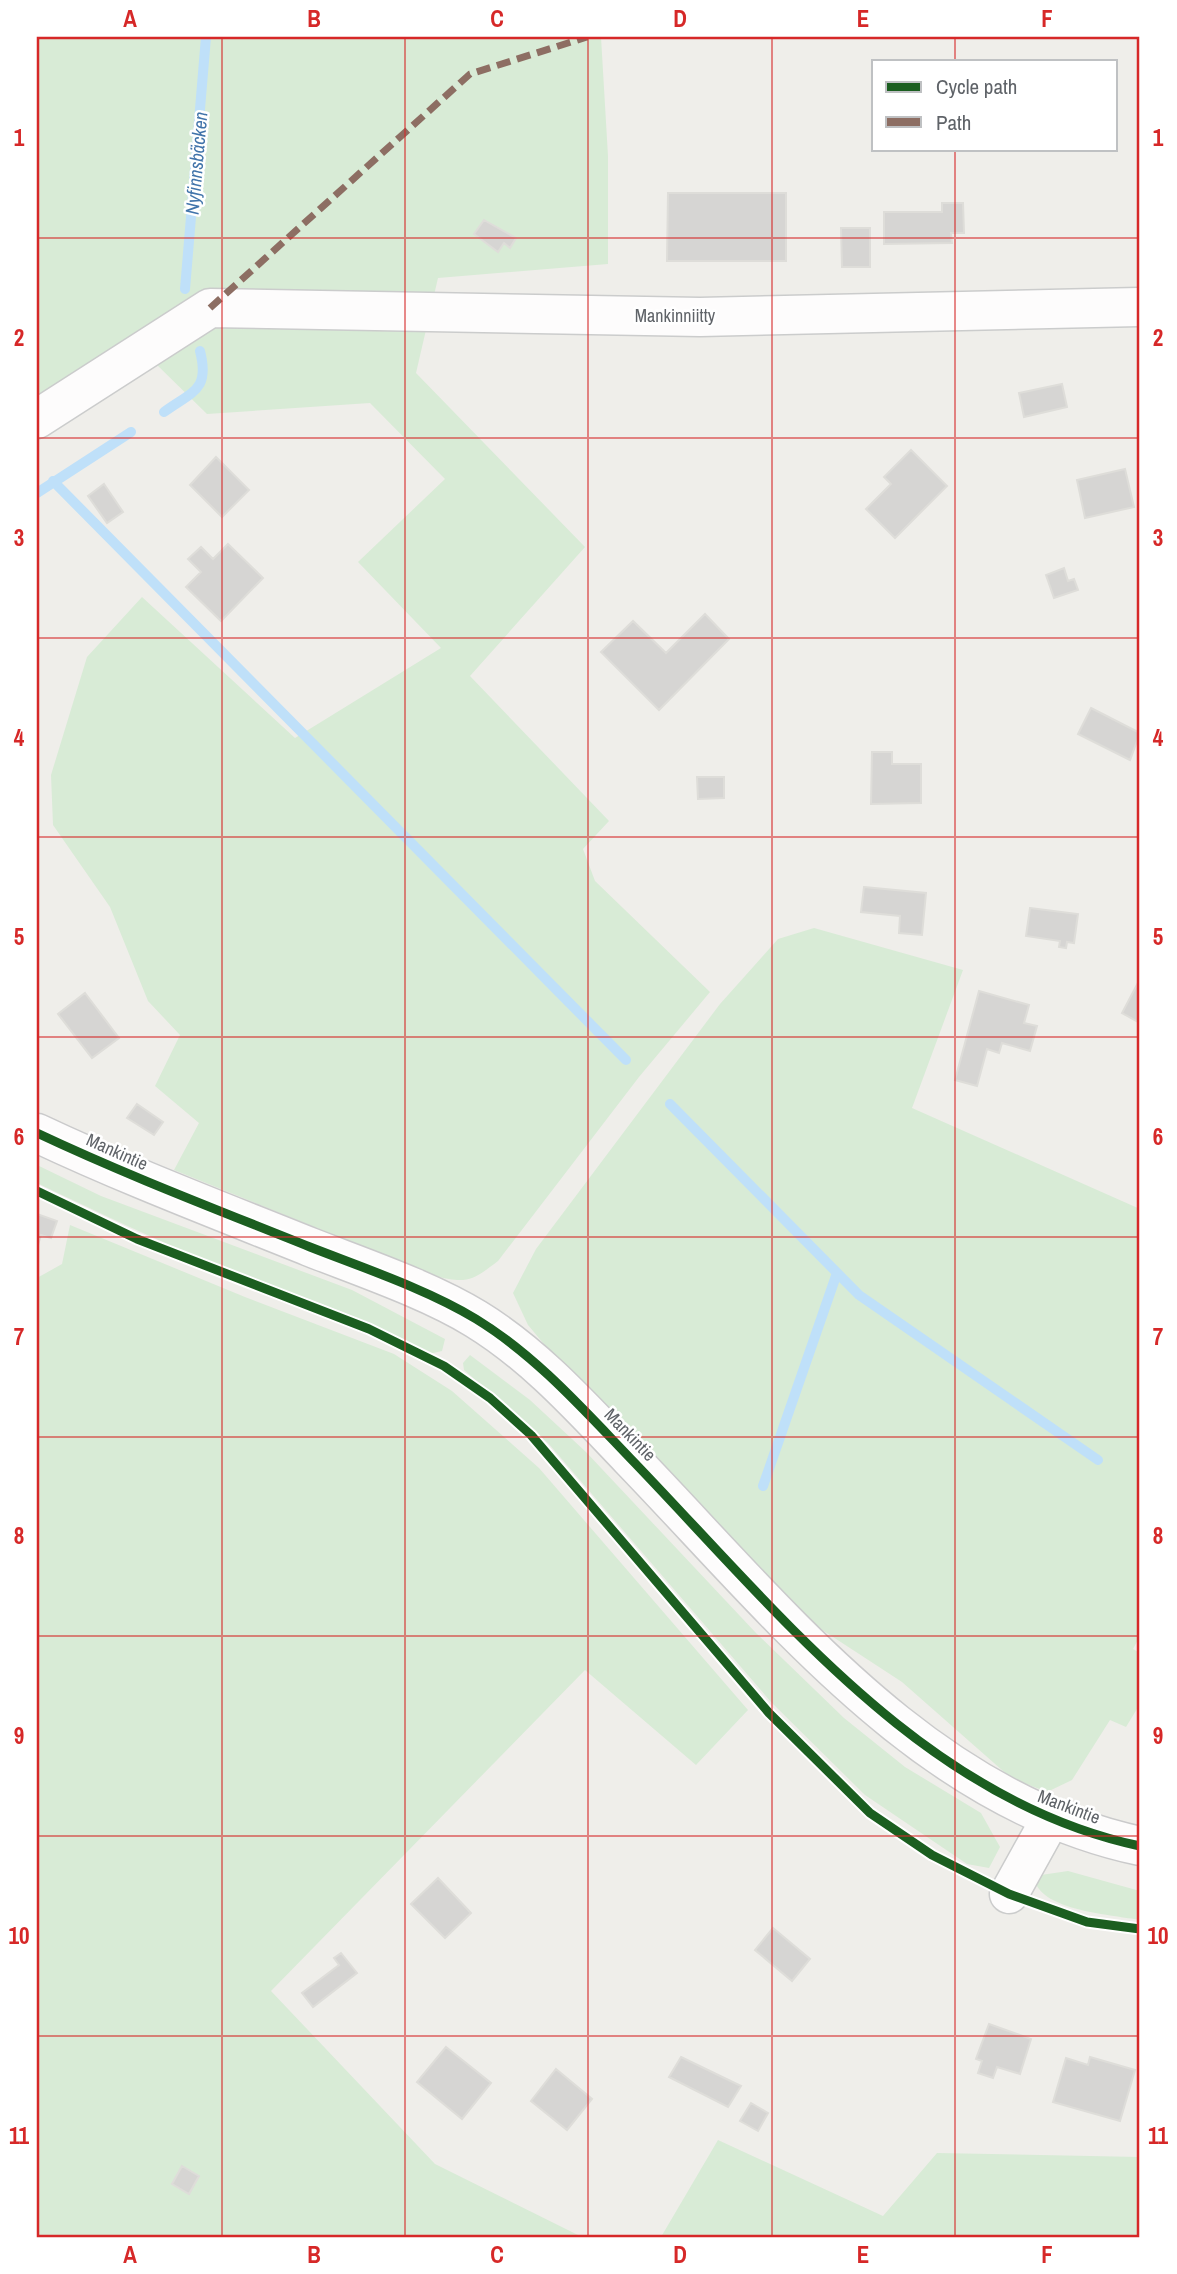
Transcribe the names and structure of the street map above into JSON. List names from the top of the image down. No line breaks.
{"streets":{"street":["Mankinniitty","Mankintie"]},"water":["Nyfinnsbäcken"],"legend":["Cycle path","Path"],"grid":{"columns":["A","B","C","D","E","F"],"rows":["1","2","3","4","5","6","7","8","9","10","11"]}}
